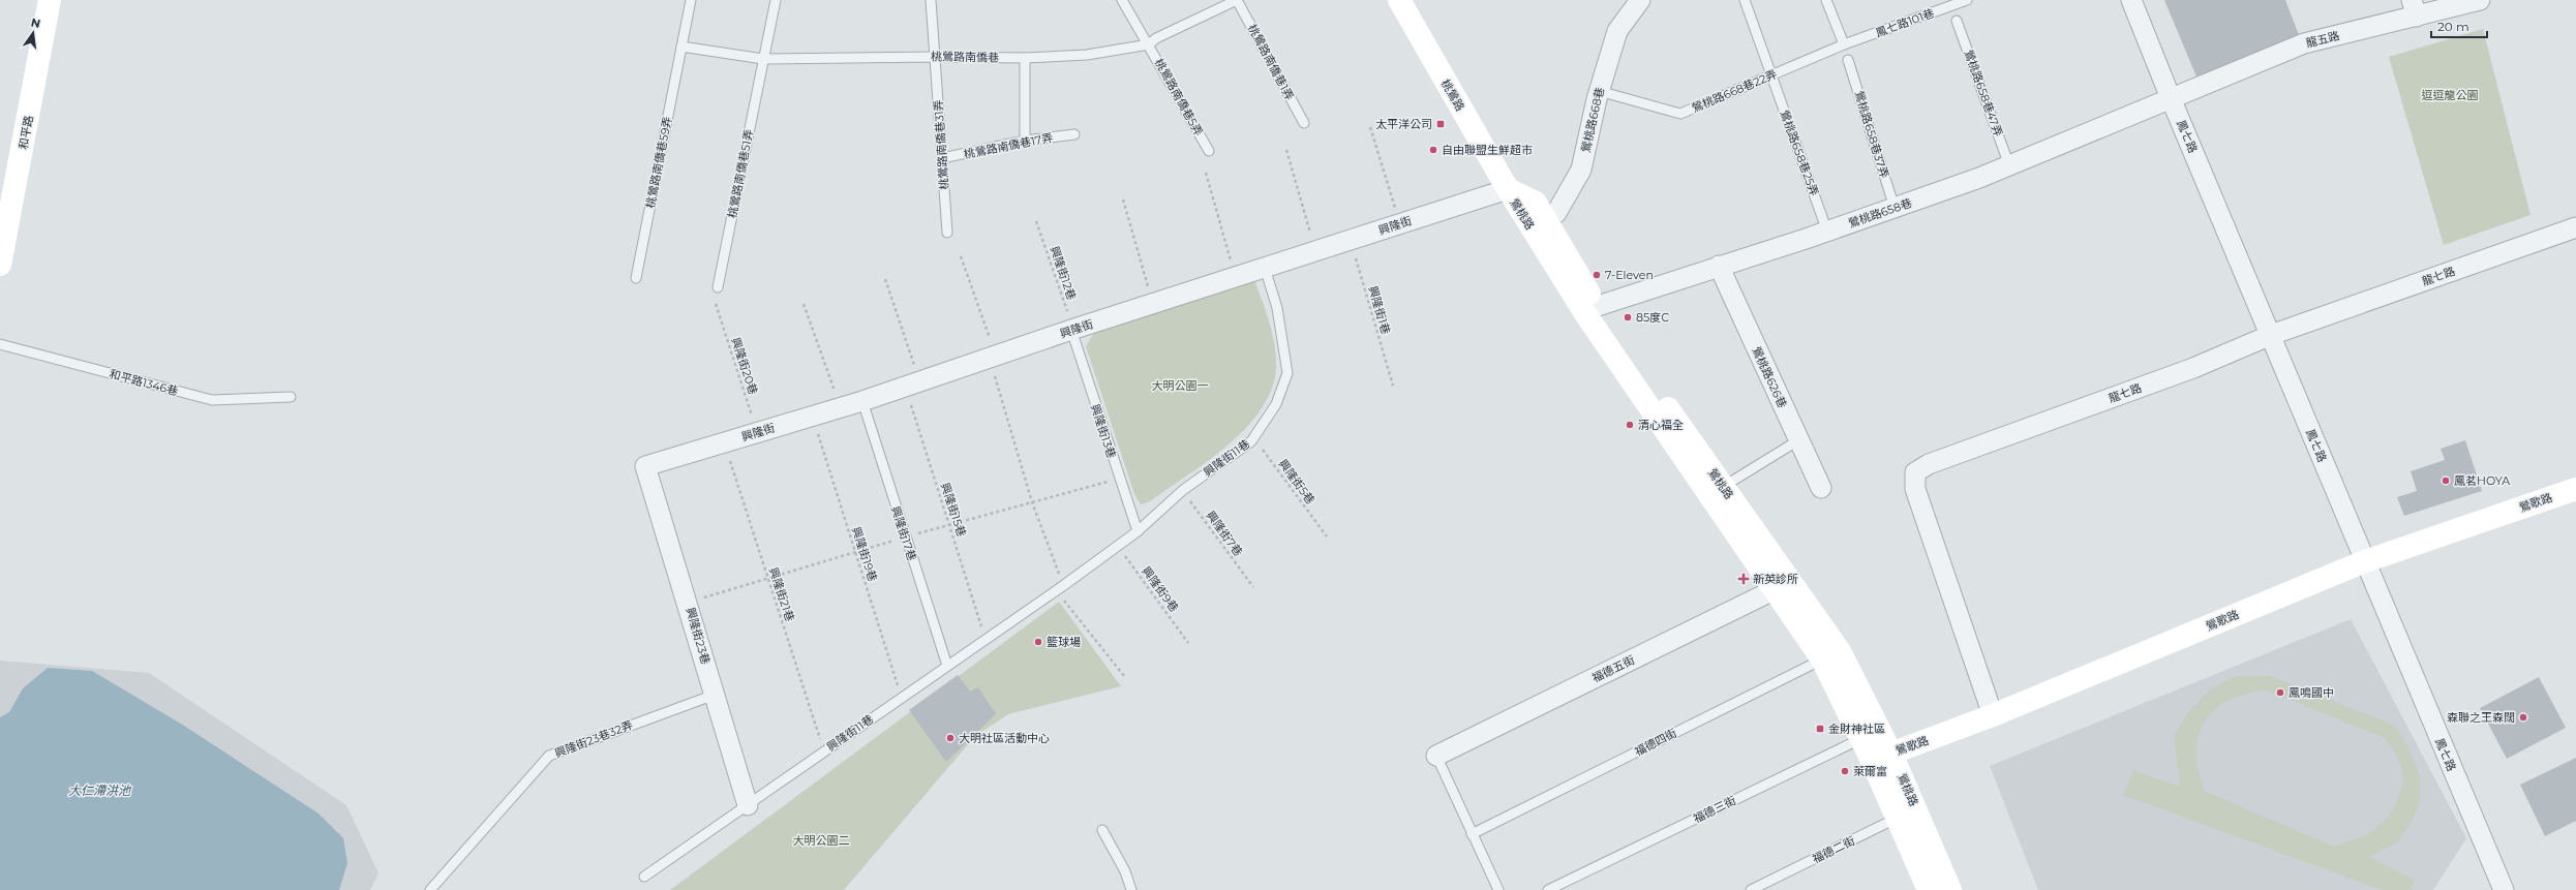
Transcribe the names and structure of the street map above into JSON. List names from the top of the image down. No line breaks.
{"streets":{"main road":["桃鶯路","和平路","鶯桃路","鶯歌路"],"street":["龍五路","鶯桃路668巷","鳳七路","鶯桃路658巷","興隆街","龍七路","鶯桃路626巷","興隆街23巷","福德五街"],"lane":["鳳七路101巷","桃鶯路南僑巷","桃鶯路南僑巷1弄","鶯桃路668巷22弄","鶯桃路658巷47弄","桃鶯路南僑巷5弄","鶯桃路658巷37弄","桃鶯路南僑巷31弄","桃鶯路南僑巷17弄","鶯桃路658巷25弄","桃鶯路南僑巷59弄","桃鶯路南僑巷51弄","和平路1346巷","興隆街13巷","興隆街11巷","興隆街17巷","興隆街23巷32弄","福德四街","福德三街","福德二街"],"path":["興隆街12巷","興隆街1巷","興隆街20巷","興隆街5巷","興隆街15巷","興隆街7巷","興隆街19巷","興隆街9巷","興隆街21巷"]},"crossings":[["鳳七路101巷","鶯桃路668巷22弄"],["龍五路","鳳七路"],["龍五路","鶯桃路658巷"],["桃鶯路南僑巷","桃鶯路南僑巷1弄"],["桃鶯路南僑巷","桃鶯路南僑巷5弄"],["桃鶯路南僑巷","桃鶯路南僑巷31弄"],["桃鶯路南僑巷","桃鶯路南僑巷59弄"],["桃鶯路南僑巷","桃鶯路南僑巷51弄"],["鶯桃路668巷22弄","鶯桃路668巷"],["鶯桃路668巷22弄","鶯桃路658巷25弄"],["鶯桃路658巷47弄","鶯桃路658巷"],["桃鶯路","鶯桃路"],["桃鶯路","興隆街"],["鶯桃路668巷","鶯桃路"],["鶯桃路658巷37弄","鶯桃路658巷"],["鳳七路","鶯桃路658巷"],["鳳七路","龍七路"],["鳳七路","鶯歌路"],["桃鶯路南僑巷31弄","桃鶯路南僑巷17弄"],["鶯桃路658巷25弄","鶯桃路658巷"],["鶯桃路658巷","鶯桃路"],["鶯桃路658巷","鶯桃路626巷"],["鶯桃路","興隆街"],["鶯桃路","鶯歌路"],["鶯桃路","福德五街"],["鶯桃路","福德四街"],["鶯桃路","福德三街"],["鶯桃路","福德二街"],["興隆街","興隆街12巷"],["興隆街","興隆街1巷"],["興隆街","興隆街20巷"],["興隆街","興隆街13巷"],["興隆街","興隆街11巷"],["興隆街","興隆街15巷"],["興隆街","興隆街17巷"],["興隆街","興隆街19巷"],["興隆街","興隆街21巷"],["興隆街","興隆街23巷"],["興隆街12巷","興隆街13巷"],["龍七路","鶯歌路"],["興隆街13巷","興隆街11巷"],["興隆街11巷","興隆街5巷"],["興隆街11巷","興隆街15巷"],["興隆街11巷","興隆街17巷"],["興隆街11巷","興隆街7巷"],["興隆街11巷","興隆街19巷"],["興隆街11巷","興隆街9巷"],["興隆街11巷","興隆街21巷"],["興隆街11巷","興隆街23巷"],["興隆街23巷","興隆街23巷32弄"]],"water":["大仁滯洪池"],"parks":["逗逗龍公園","大明公園一","大明公園二"],"places":{"transit":["太平洋公司","金財神社區"],"other":["自由聯盟生鮮超市","7-Eleven","85度C","清心福全","鳳茗HOYA","籃球場","鳳鳴國中","森聯之王森闊","大明社區活動中心","萊爾富"],"health":["新英診所"]},"scale_bar":"20 m","north":"top"}
